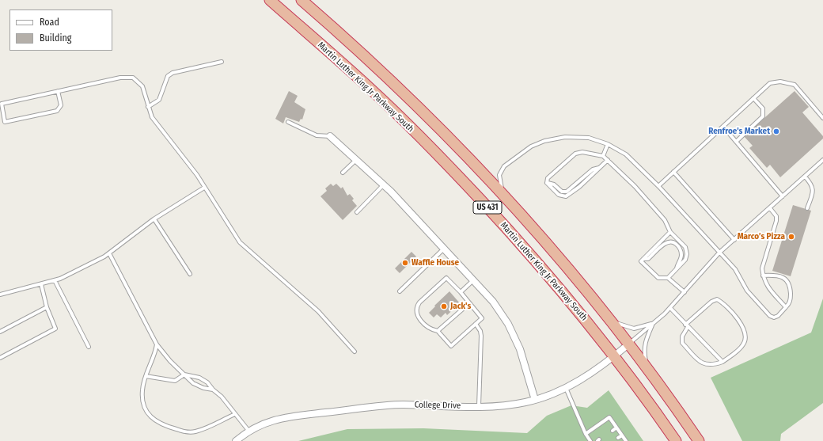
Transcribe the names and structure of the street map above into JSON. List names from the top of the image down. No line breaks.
{"streets":{"highway":["Martin Luther King Jr Parkway South","US 431"],"street":["College Drive"]},"crossings":[["Martin Luther King Jr Parkway South","College Drive"],["US 431","College Drive"]],"places":["Renfroe's Market","Marco’s Pizza","Waffle House","Jack's"],"legend":["Road","Building"]}
